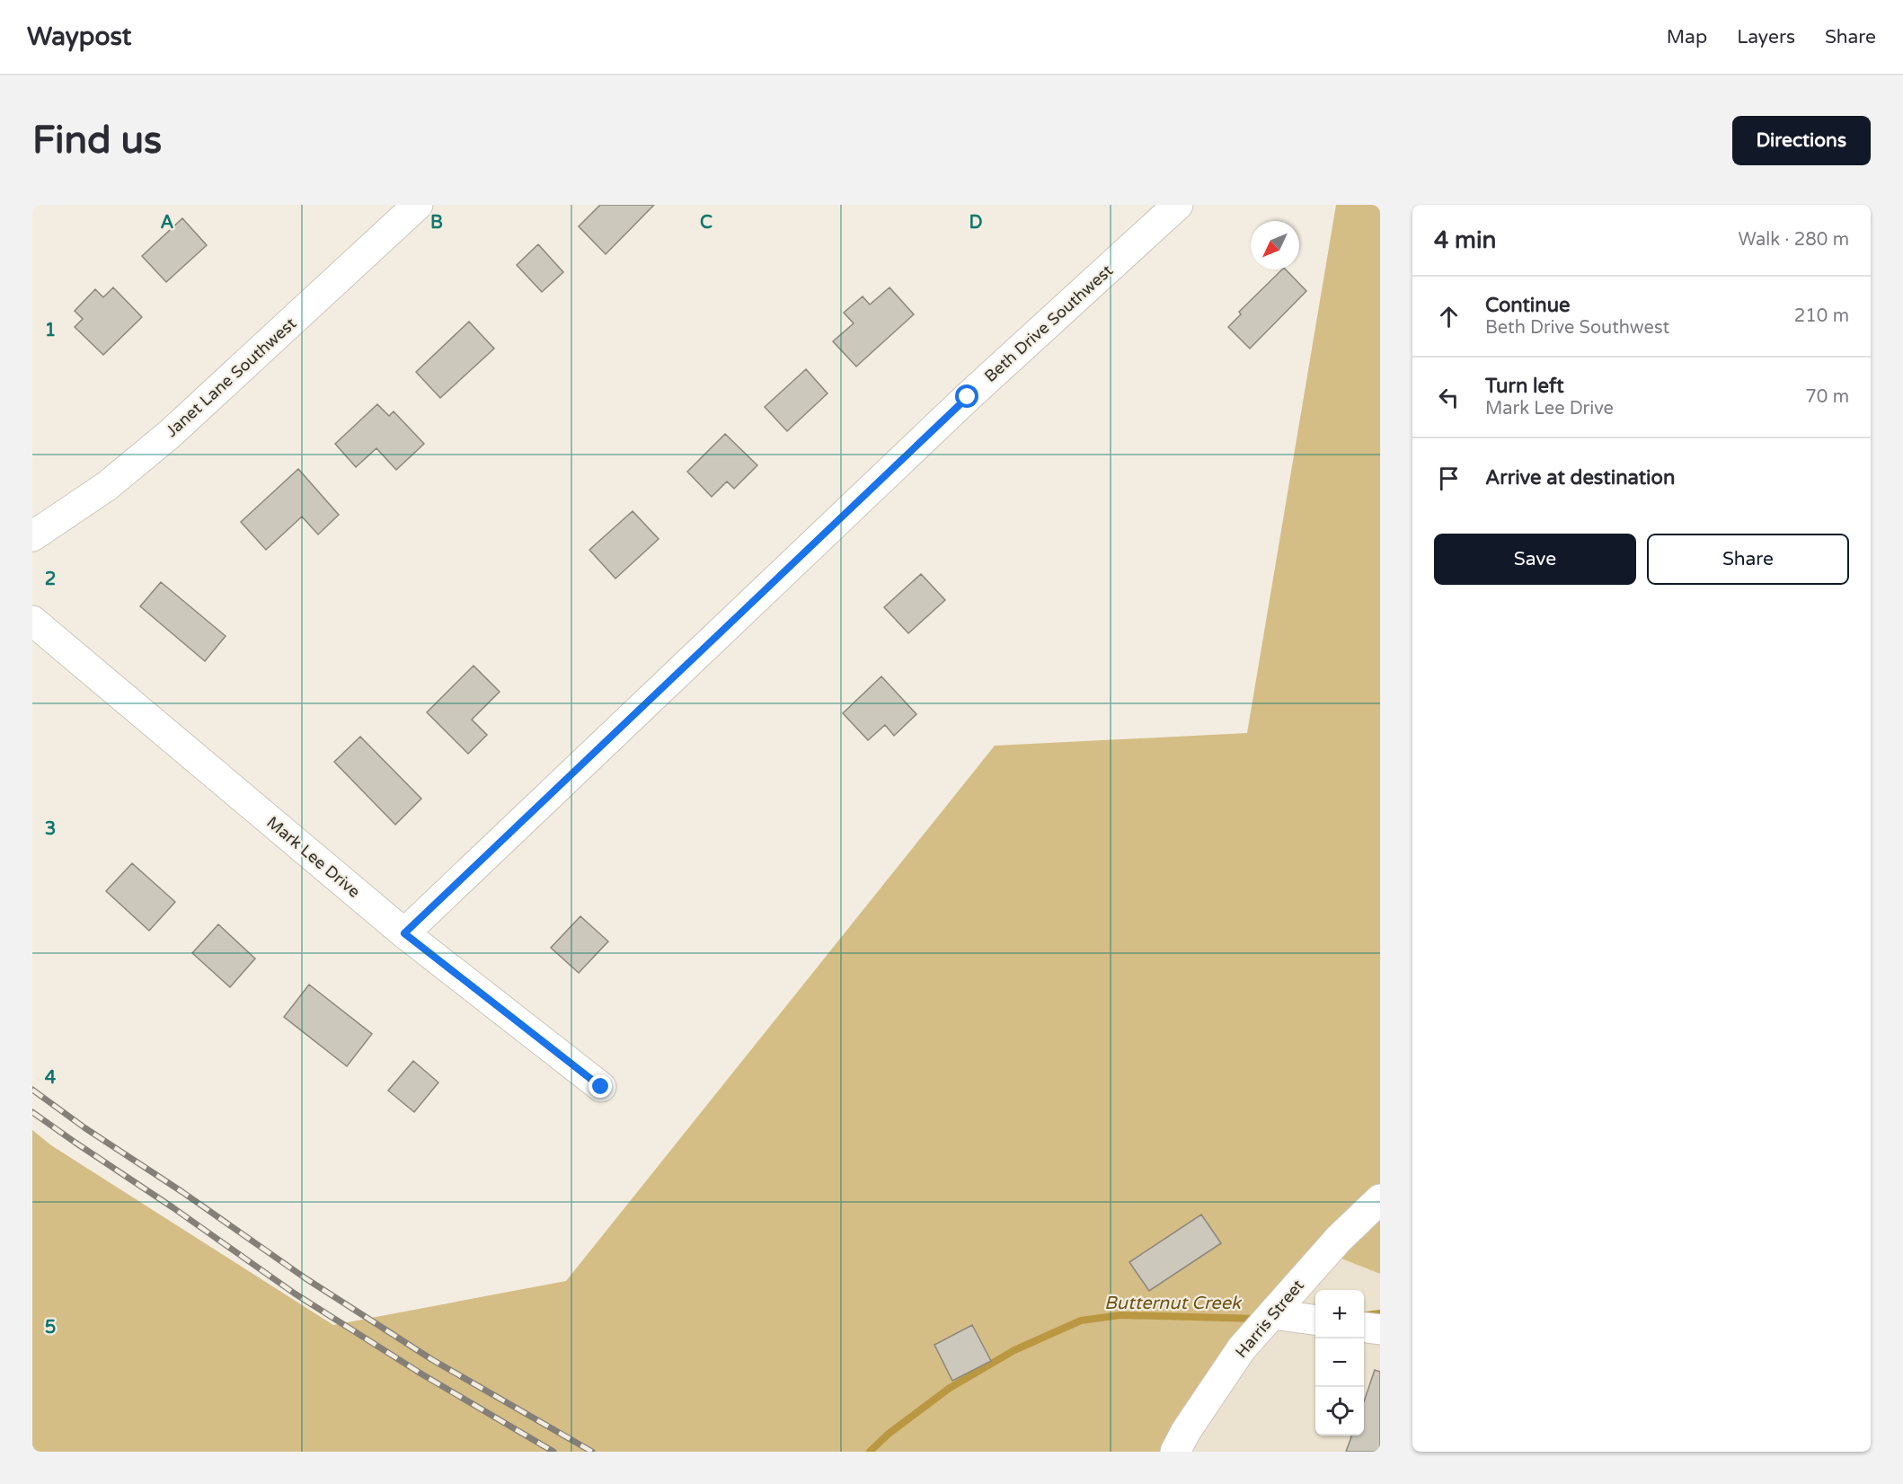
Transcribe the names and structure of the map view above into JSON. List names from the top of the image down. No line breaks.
{"streets":{"street":["Beth Drive Southwest","Janet Lane Southwest","Mark Lee Drive","Harris Street"]},"crossings":[["Beth Drive Southwest","Mark Lee Drive"]],"water":["Butternut Creek"],"north":"bottom left","page":{"header":"Waypost","nav":["Map","Layers","Share"],"buttons":["Directions",["Save","Share"]],"title":"Find us","heading":["4 min","Walk · 280 m"],"list":[["Continue","Beth Drive Southwest","210 m"],["Turn left","Mark Lee Drive","70 m"],"Arrive at destination"],"map_buttons":["+","−"]},"grid":{"columns":["A","B","C","D"],"rows":["1","2","3","4","5"]}}
